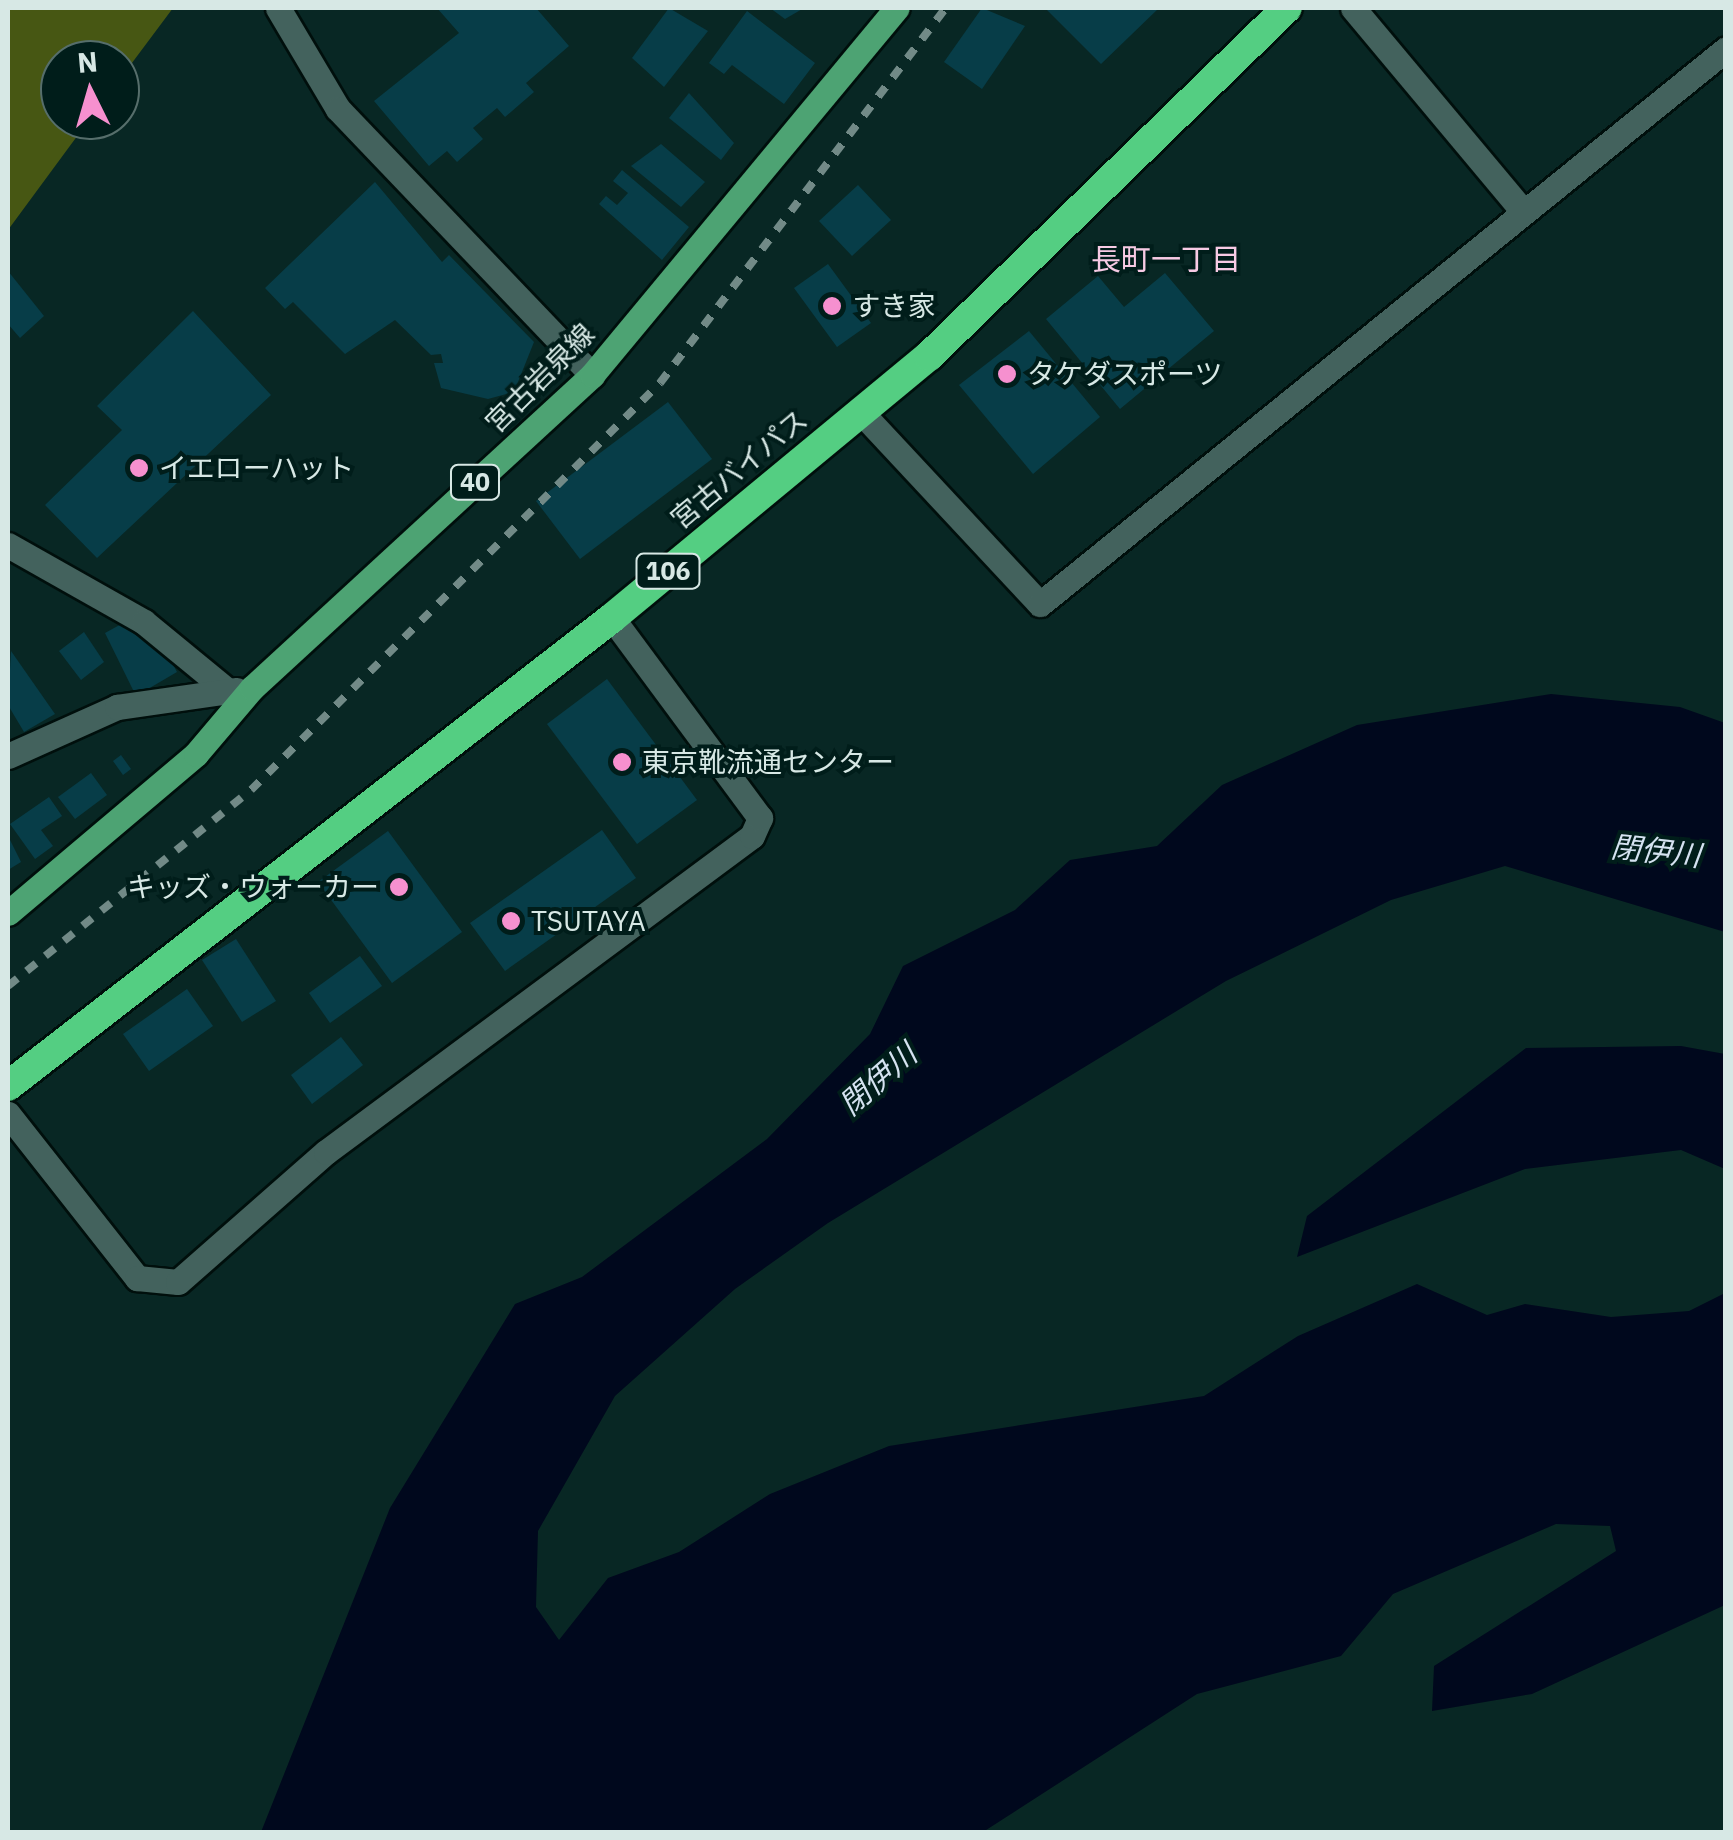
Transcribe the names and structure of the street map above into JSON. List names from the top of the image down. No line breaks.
{"streets":{"highway":["宮古バイパス","106"],"main road":["宮古岩泉線","40"]},"districts":["長町一丁目"],"water":["閉伊川"],"places":["すき家","タケダスポーツ","イエローハット","東京靴流通センター","キッズ・ウォーカー","TSUTAYA"],"north":"top"}
